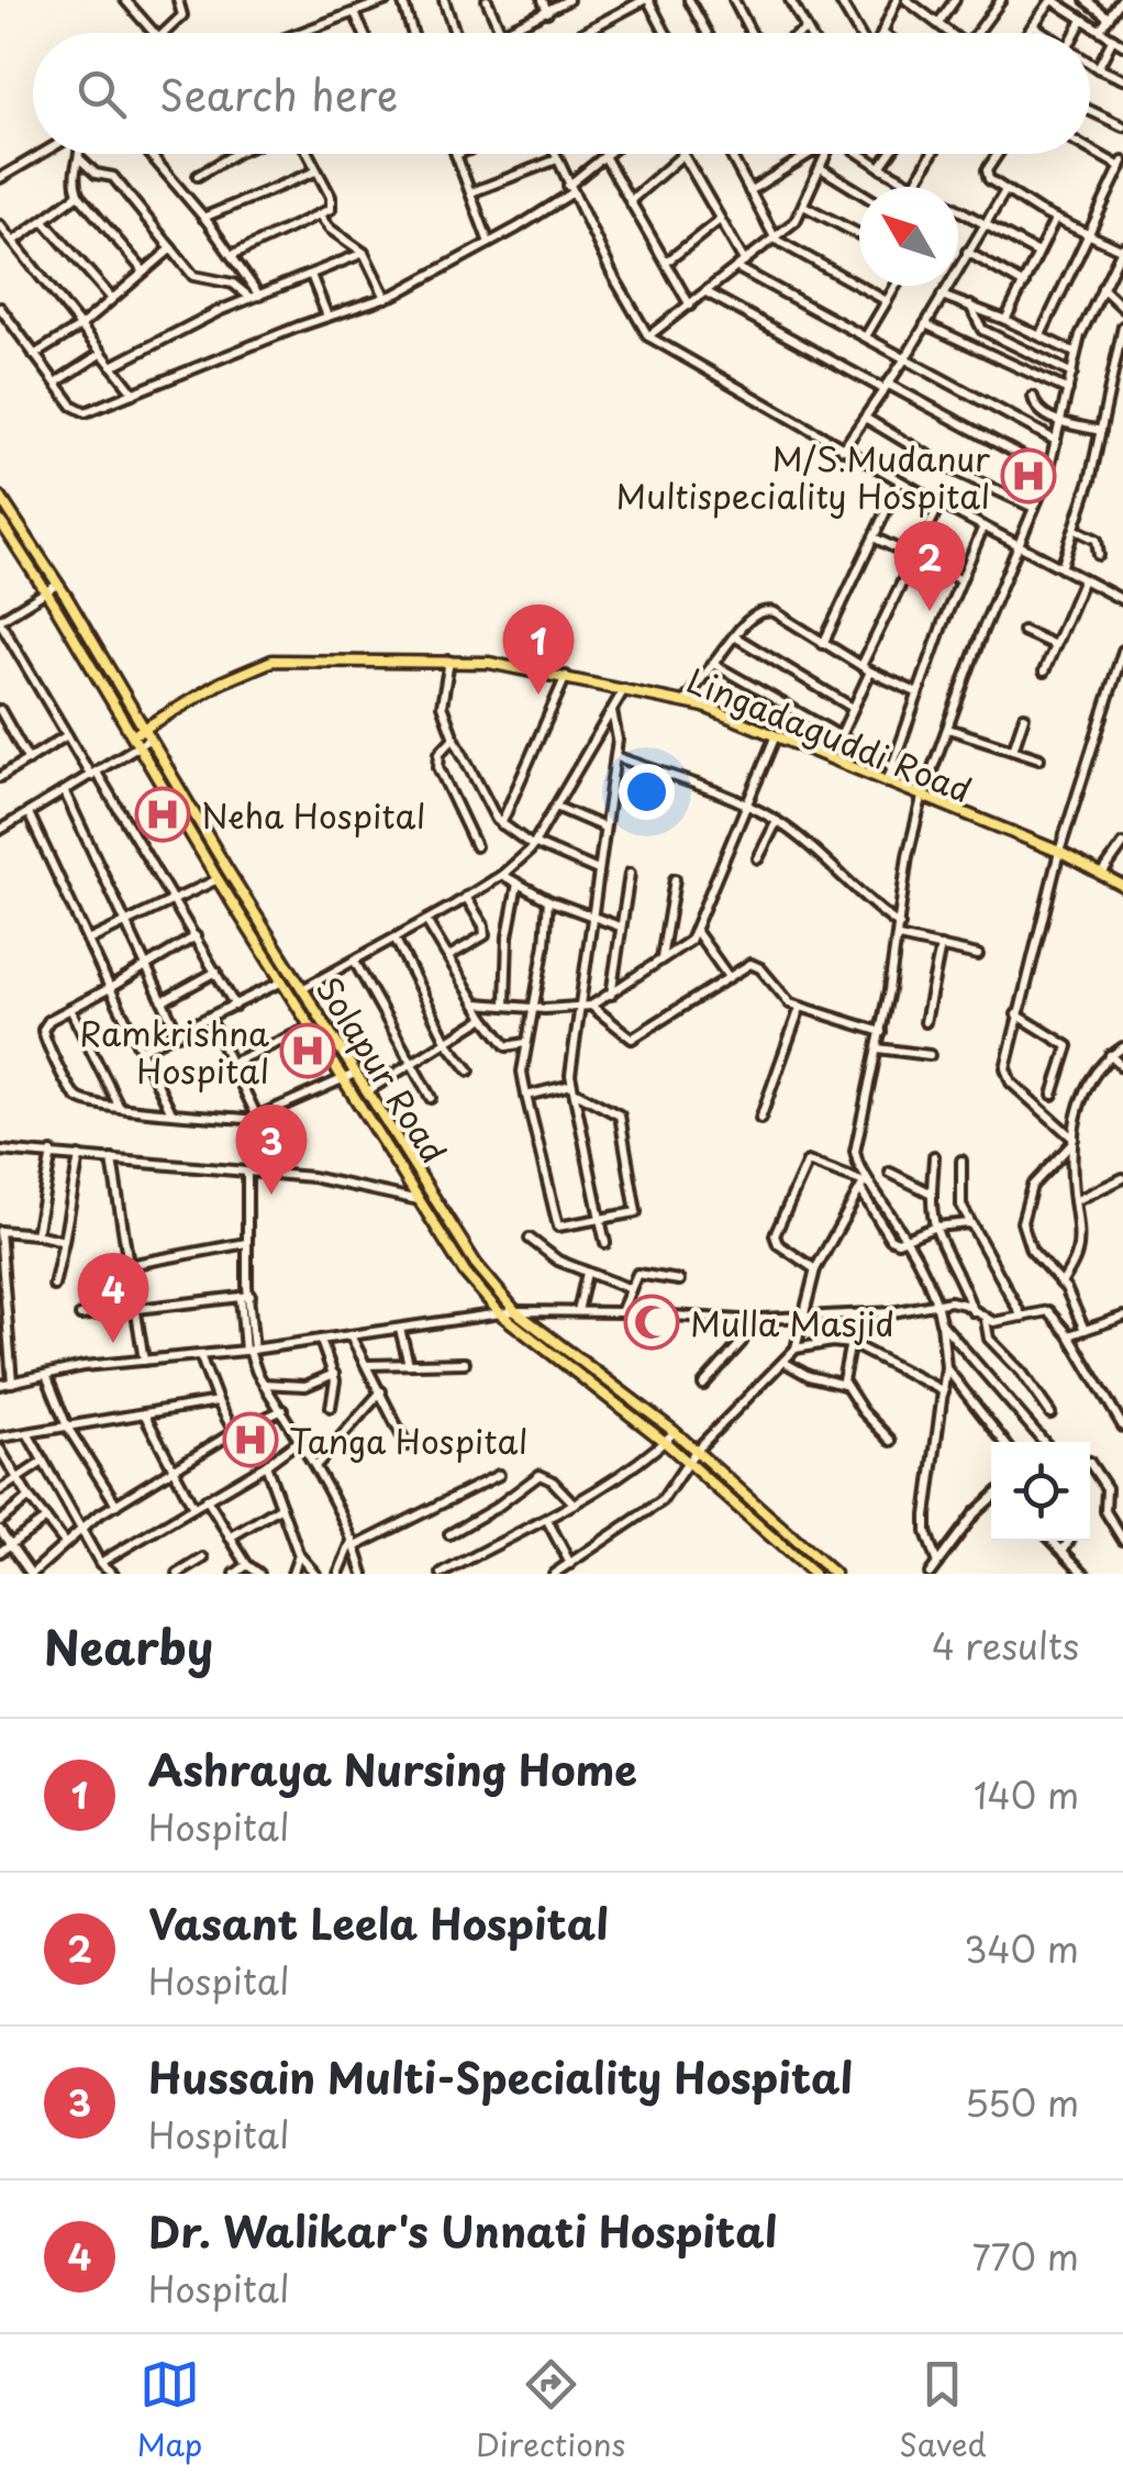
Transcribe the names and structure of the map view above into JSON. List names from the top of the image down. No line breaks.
{"streets":{"main road":["Lingadaguddi Road","Solapur Road"]},"crossings":[["Lingadaguddi Road","Solapur Road"]],"places":{"hospital":["M/S.Mudanur Multispeciality Hospital","Neha Hospital","Ramkrishna Hospital","Tanga Hospital"],"mosque":["Mulla Masjid"]},"north":"top left","page":{"search":"Search here","pins":["2","1","3","4"],"heading":["Nearby","4 results"],"list":[{"mark":"1","name":"Ashraya Nursing Home","note":"Hospital","value":"140 m"},{"mark":"2","name":"Vasant Leela Hospital","note":"Hospital","value":"340 m"},{"mark":"3","name":"Hussain Multi-Speciality Hospital","note":"Hospital","value":"550 m"},{"mark":"4","name":"Dr. Walikar's Unnati Hospital","note":"Hospital","value":"770 m"}],"nav":["Map","Directions","Saved"]}}
